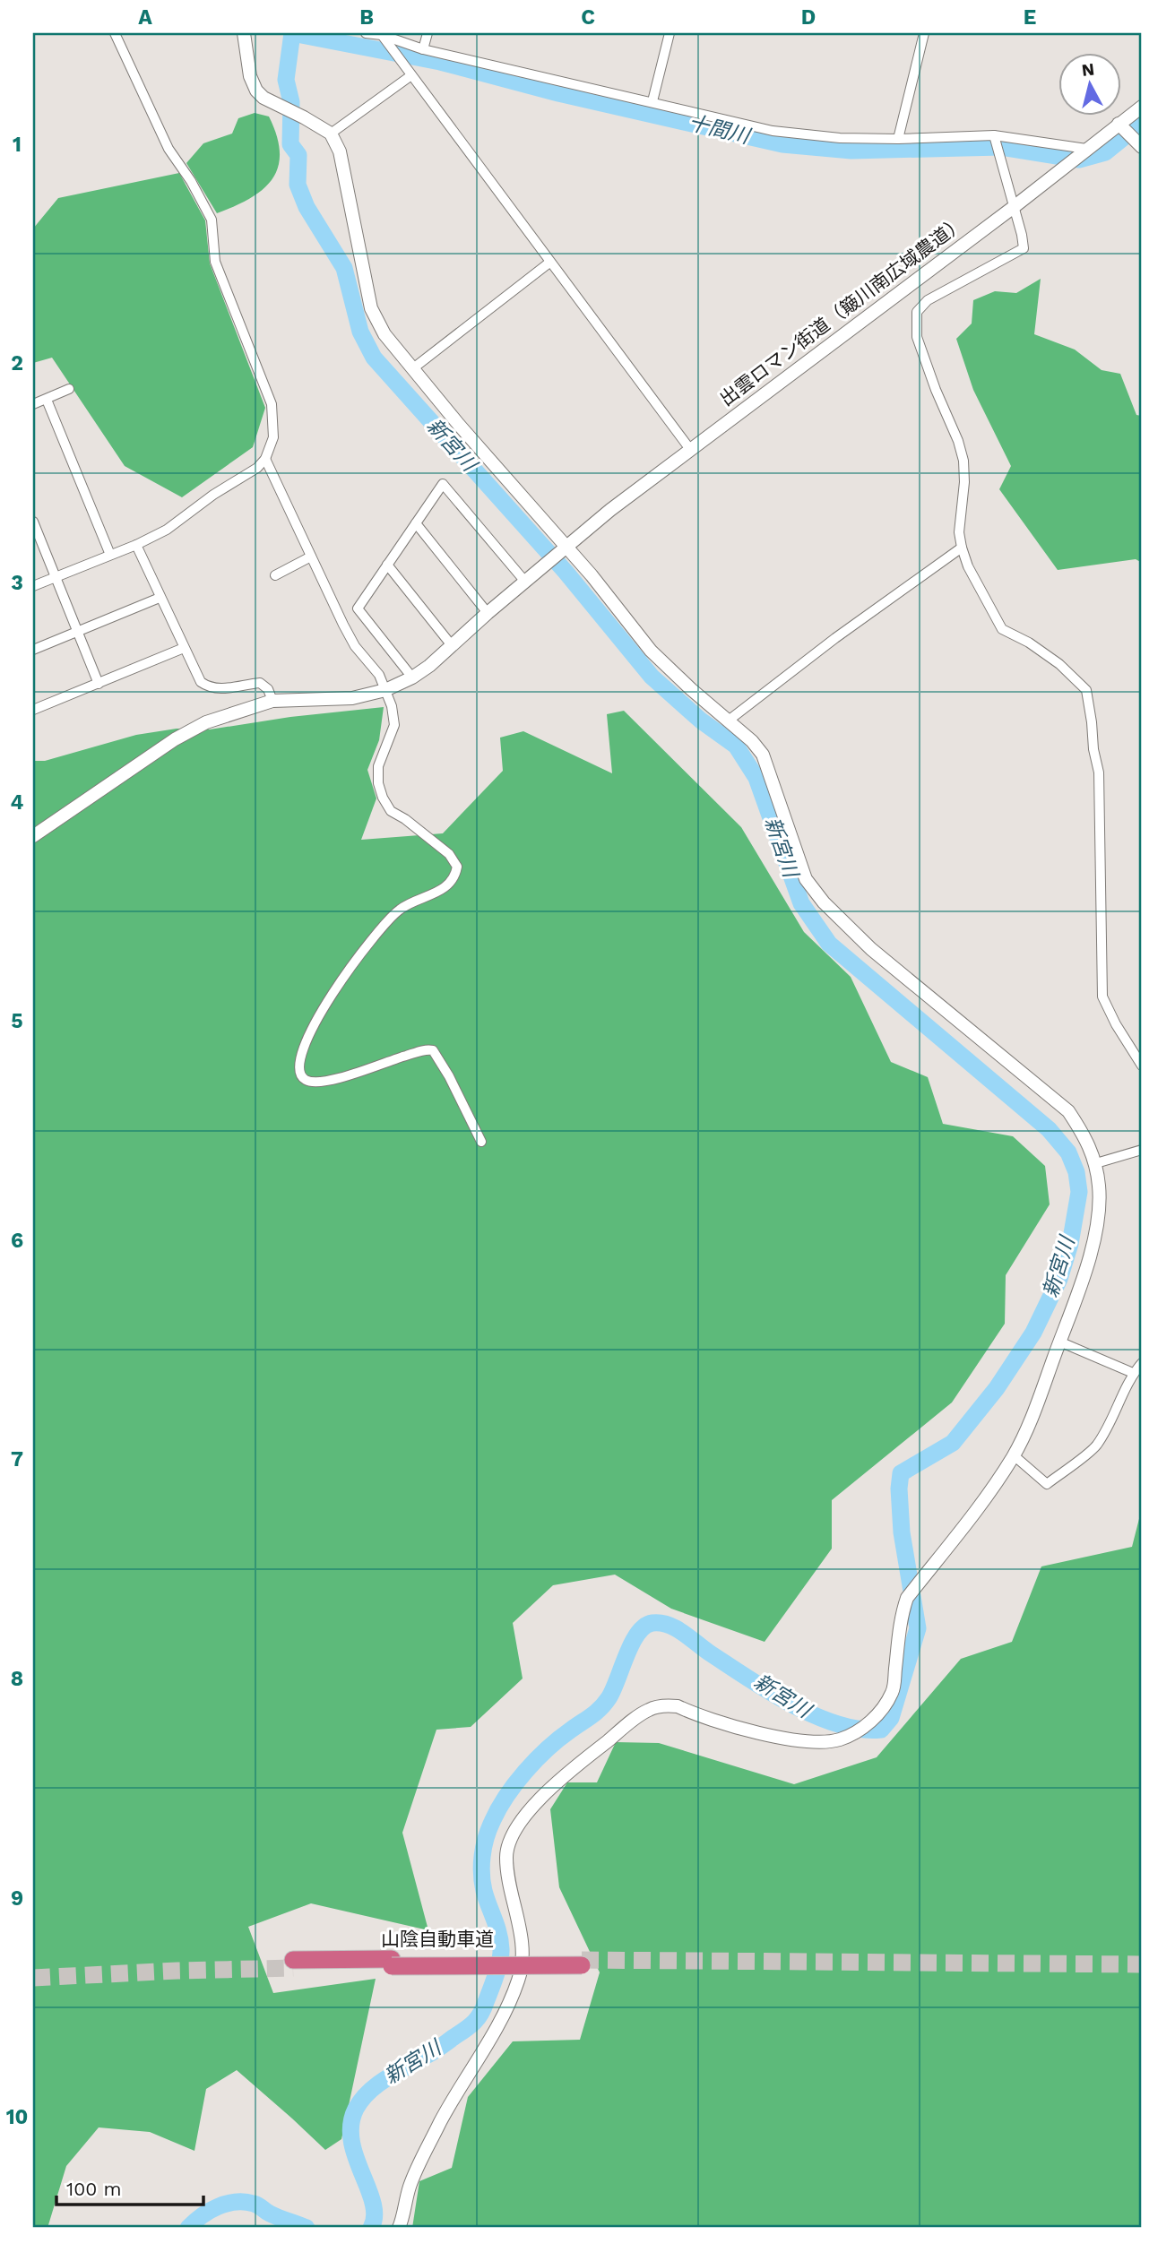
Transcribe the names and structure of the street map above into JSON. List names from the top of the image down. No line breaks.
{"streets":{"highway":["山陰自動車道"],"street":["出雲ロマン街道（簸川南広域農道）"]},"water":["十間川","新宮川"],"scale_bar":"100 m","north":"top","grid":{"columns":["A","B","C","D","E"],"rows":["1","2","3","4","5","6","7","8","9","10"]}}
